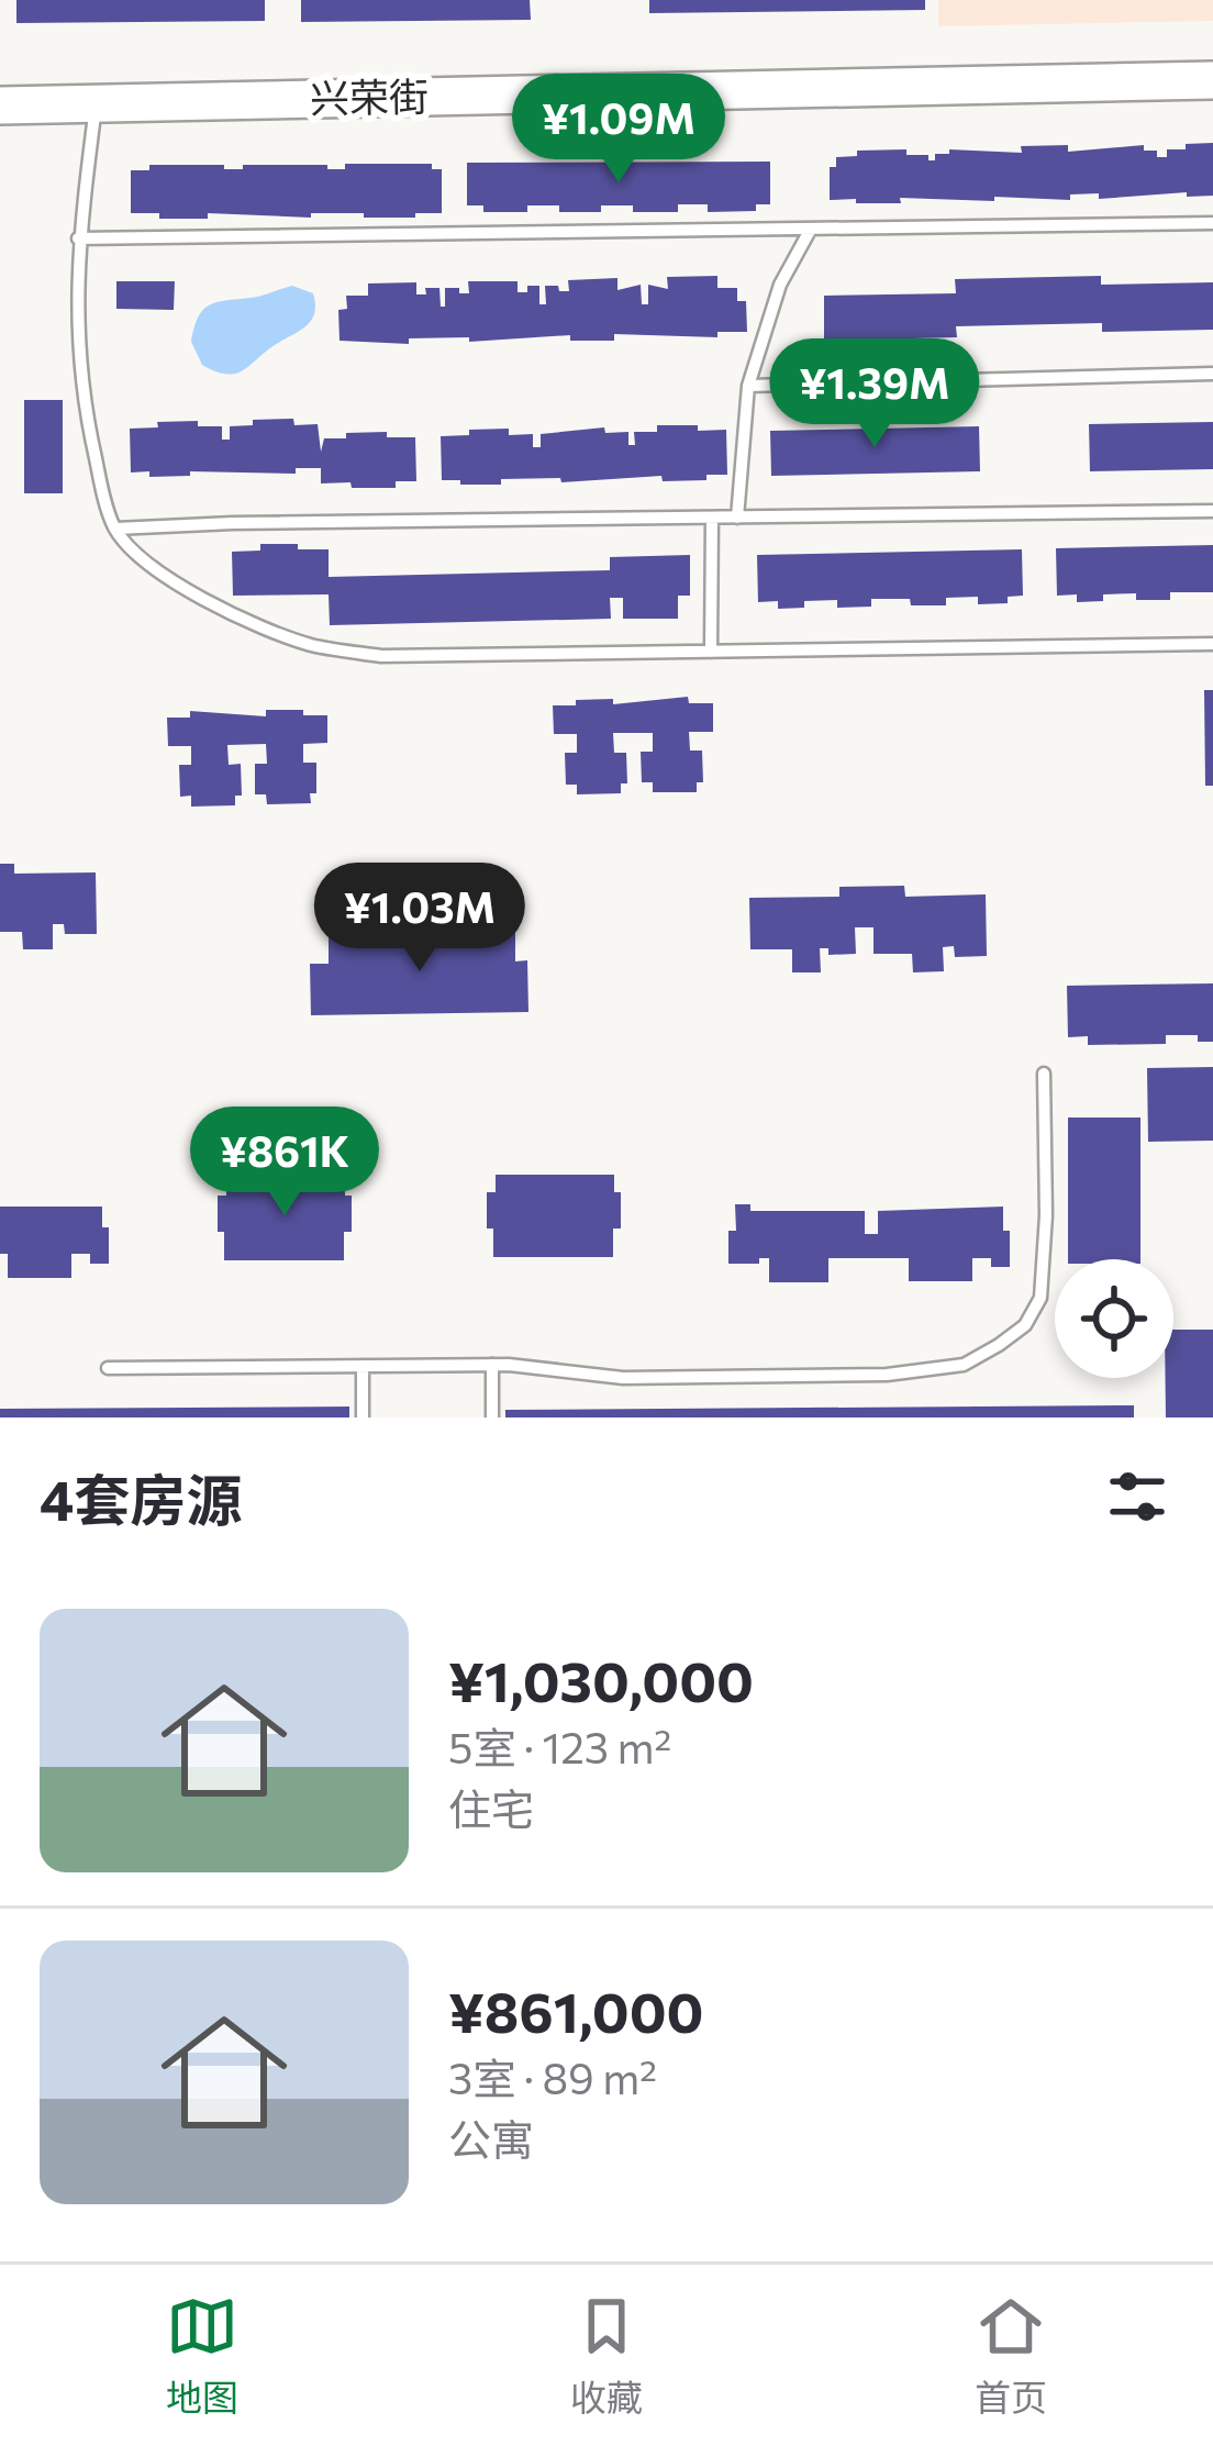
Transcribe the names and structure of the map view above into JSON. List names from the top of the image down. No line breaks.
{"streets":{"street":["兴荣街"]},"page":{"price":["¥1.09M","¥1.39M","¥1.03M","¥861K"],"heading":"4套房源","list":[{"name":"¥1,030,000","note":"5室 · 123 m² · 住宅"},{"name":"¥861,000","note":"3室 · 89 m² · 公寓"}],"tabs":["地图","收藏","首页"]}}
